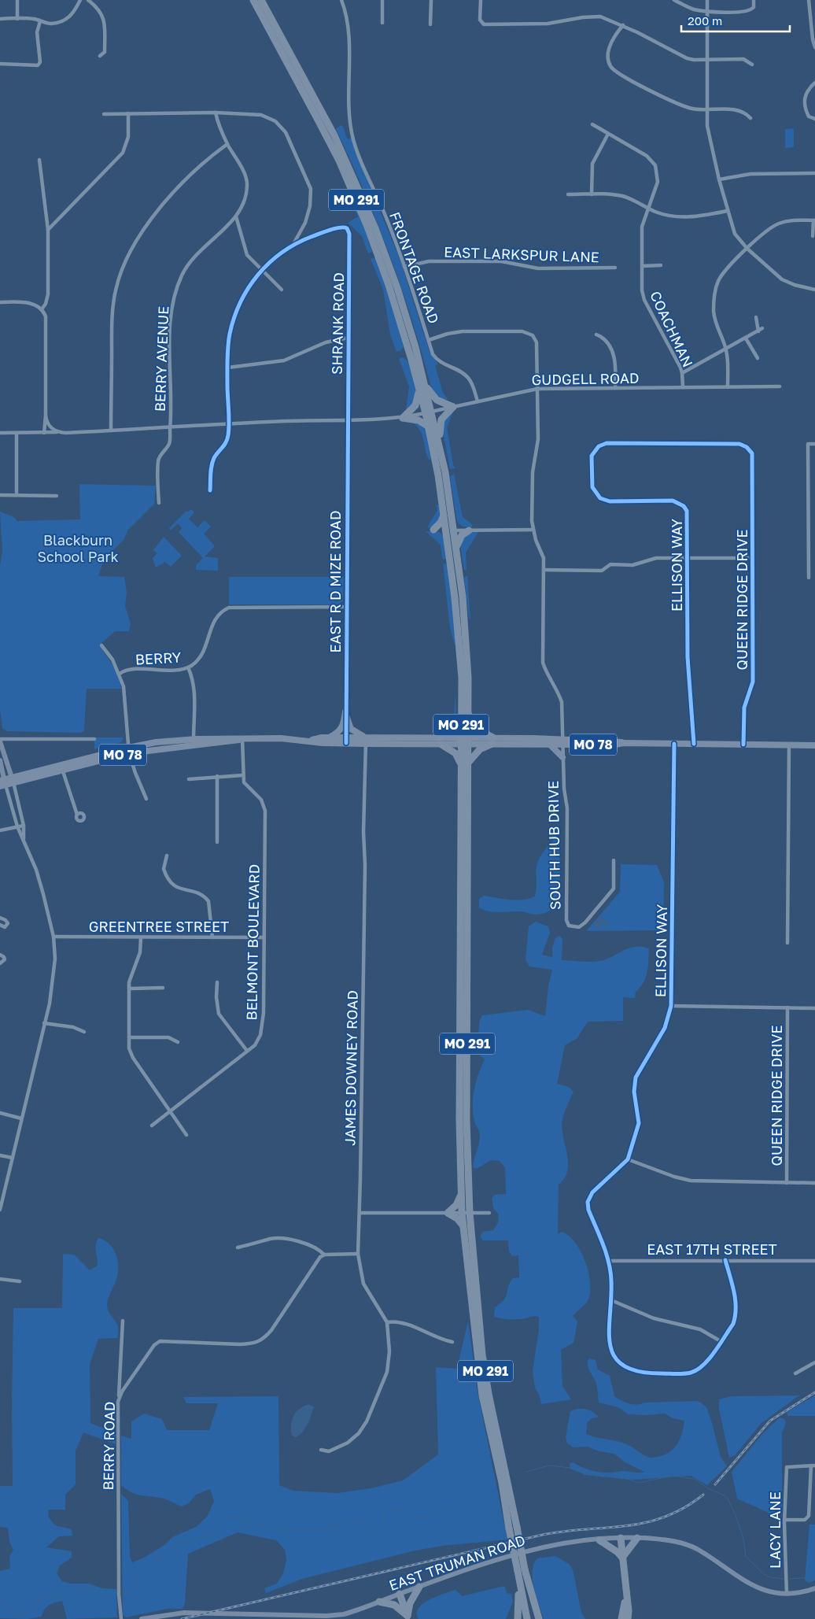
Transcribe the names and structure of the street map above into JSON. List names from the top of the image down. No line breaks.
{"streets":{"highway":["MO 291"],"main road":["MO 78","EAST TRUMAN ROAD"],"street":["EAST LARKSPUR LANE","FRONTAGE ROAD","SHRANK ROAD","COACHMAN","BERRY AVENUE","GUDGELL ROAD","ELLISON WAY","EAST R D MIZE ROAD","QUEEN RIDGE DRIVE","BERRY","SOUTH HUB DRIVE","GREENTREE STREET","BELMONT BOULEVARD","JAMES DOWNEY ROAD","EAST 17TH STREET","BERRY ROAD","LACY LANE"]},"crossings":[["MO 291","GUDGELL ROAD"],["MO 291","MO 78"],["EAST LARKSPUR LANE","FRONTAGE ROAD"],["FRONTAGE ROAD","GUDGELL ROAD"],["SHRANK ROAD","GUDGELL ROAD"],["SHRANK ROAD","EAST R D MIZE ROAD"],["COACHMAN","GUDGELL ROAD"],["GUDGELL ROAD","EAST R D MIZE ROAD"],["ELLISON WAY","QUEEN RIDGE DRIVE"],["ELLISON WAY","MO 78"],["EAST R D MIZE ROAD","BERRY"],["EAST R D MIZE ROAD","MO 78"],["QUEEN RIDGE DRIVE","MO 78"],["MO 78","SOUTH HUB DRIVE"],["MO 78","JAMES DOWNEY ROAD"],["GREENTREE STREET","BELMONT BOULEVARD"],["LACY LANE","EAST TRUMAN ROAD"]],"parks":["Blackburn School Park"],"scale_bar":"200 m"}
